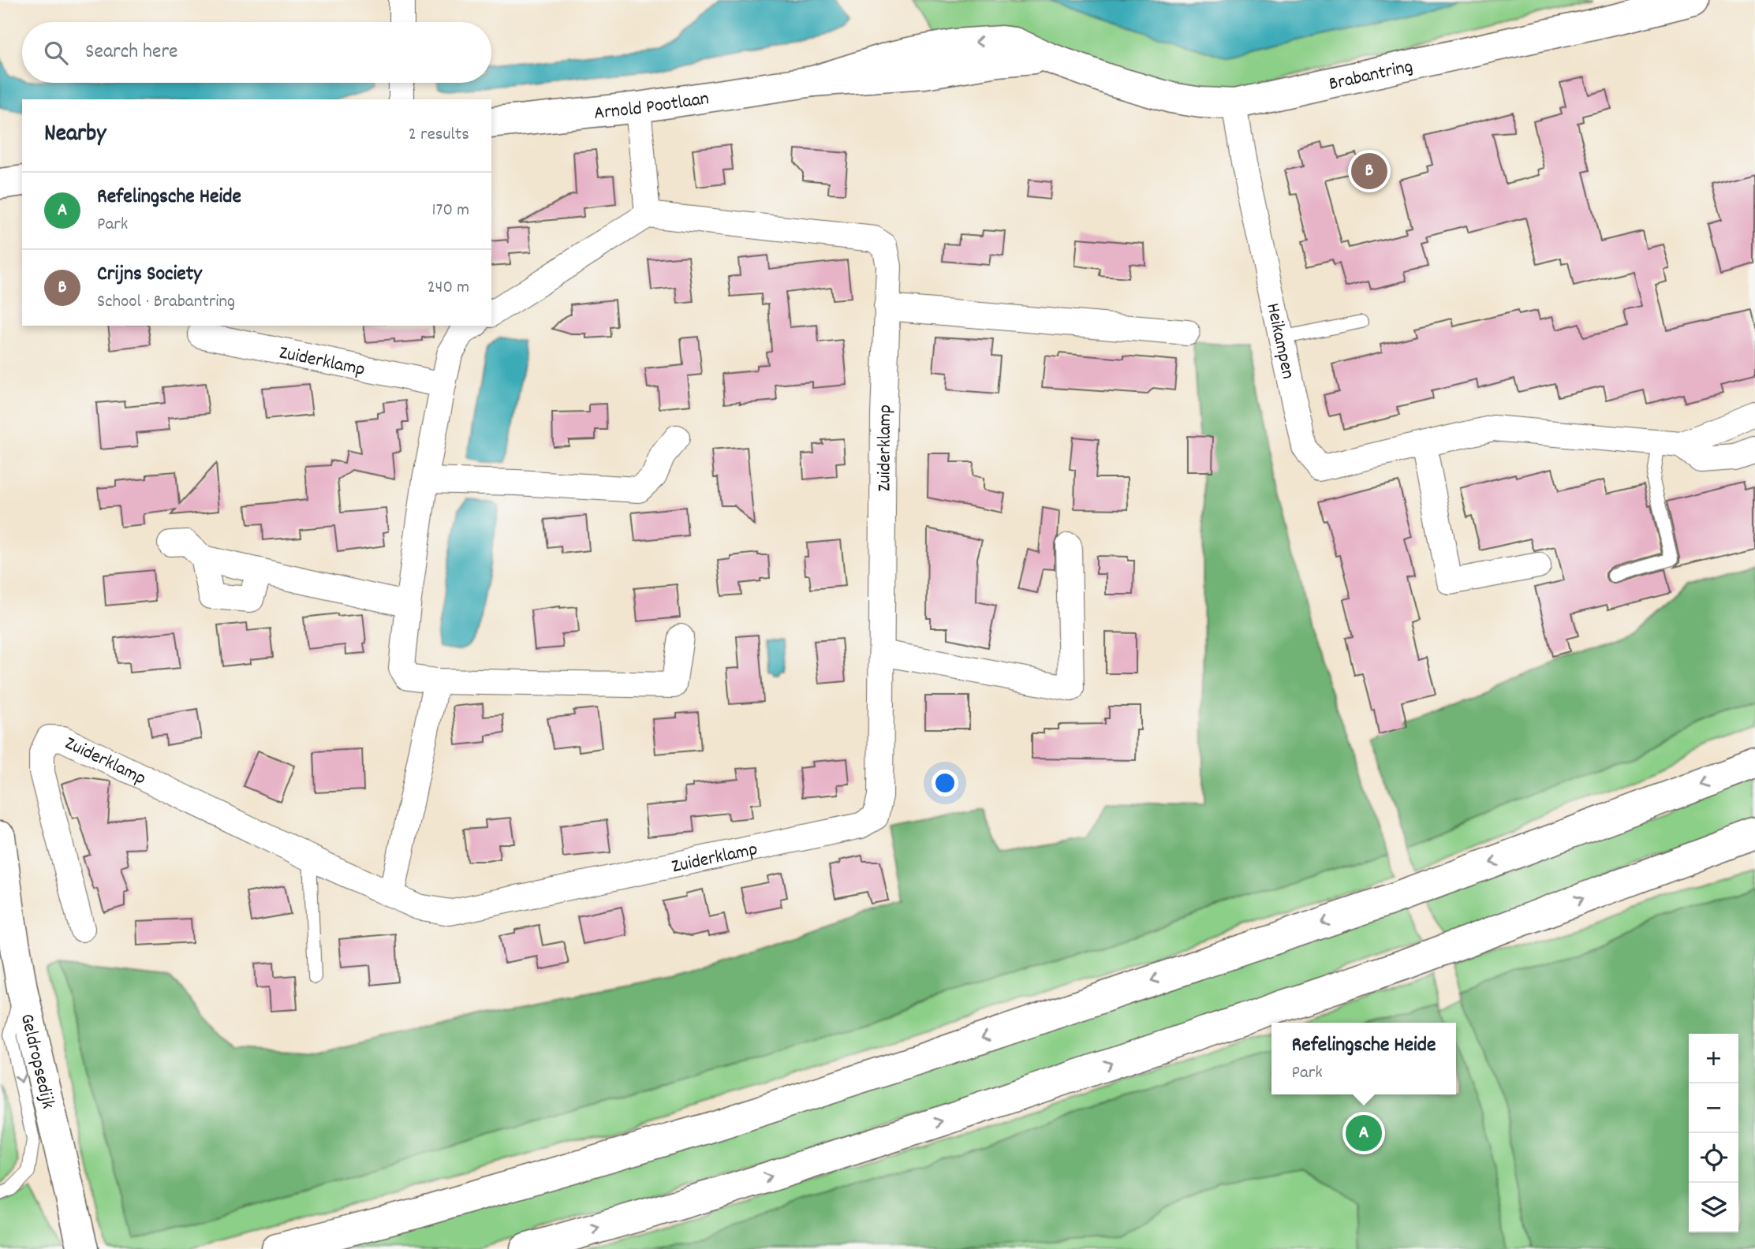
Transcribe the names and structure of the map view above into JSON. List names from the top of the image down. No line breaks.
{"streets":{"main road":["Brabantring","Arnold Pootlaan","Geldropsedijk"],"street":["Heikampen","Zuiderklamp"]},"crossings":[["Brabantring","Arnold Pootlaan"],["Brabantring","Heikampen"]],"page":{"search":"Search here","heading":["Nearby","2 results"],"pins":["B","A"],"list":[{"mark":"A","name":"Refelingsche Heide","note":"Park","value":"170 m"},{"mark":"B","name":"Crijns Society","note":"School · Brabantring","value":"240 m"}],"popup":["Refelingsche Heide","Park"],"map_buttons":["+","−"]}}
